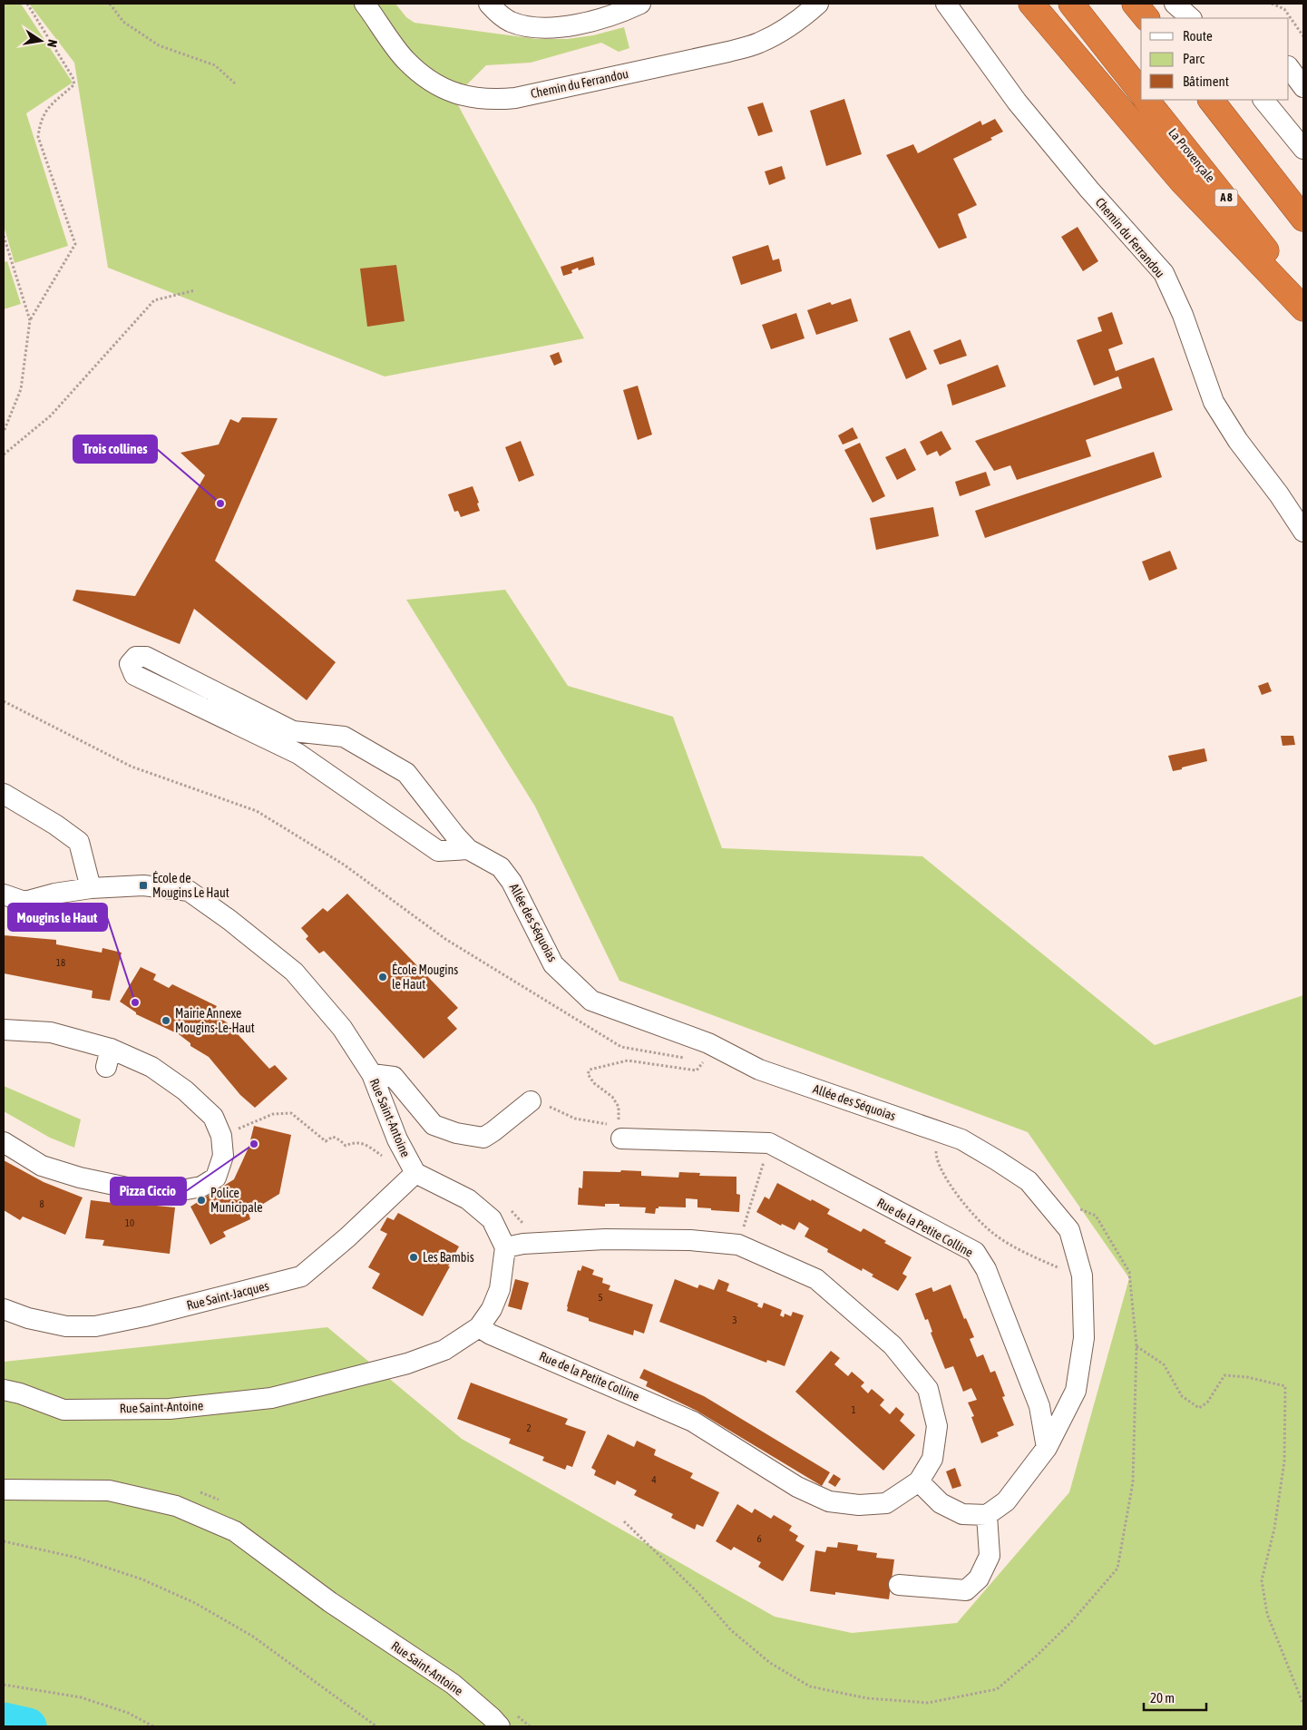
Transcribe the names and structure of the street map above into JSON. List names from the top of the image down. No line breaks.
{"streets":{"highway":["La Provençale","A 8"],"street":["Chemin du Ferrandou","Allée des Séquoias","Rue Saint-Antoine","Rue de la Petite Colline","Rue Saint-Jacques"]},"crossings":[["Allée des Séquoias","Rue de la Petite Colline"],["Rue Saint-Antoine","Rue de la Petite Colline"],["Rue Saint-Antoine","Rue Saint-Jacques"]],"places":{"other":["Trois collines","École Mougins le Haut","Mougins le Haut","Mairie Annexe Mougins-Le-Haut","Pizza Ciccio","Police Municipale","Les Bambis"],"transit":["École de Mougins Le Haut"]},"house_numbers":["18","8","10","5","3","1","2","4","6"],"legend":["Route","Parc","Bâtiment"],"scale_bar":"20 m","north":"right"}
